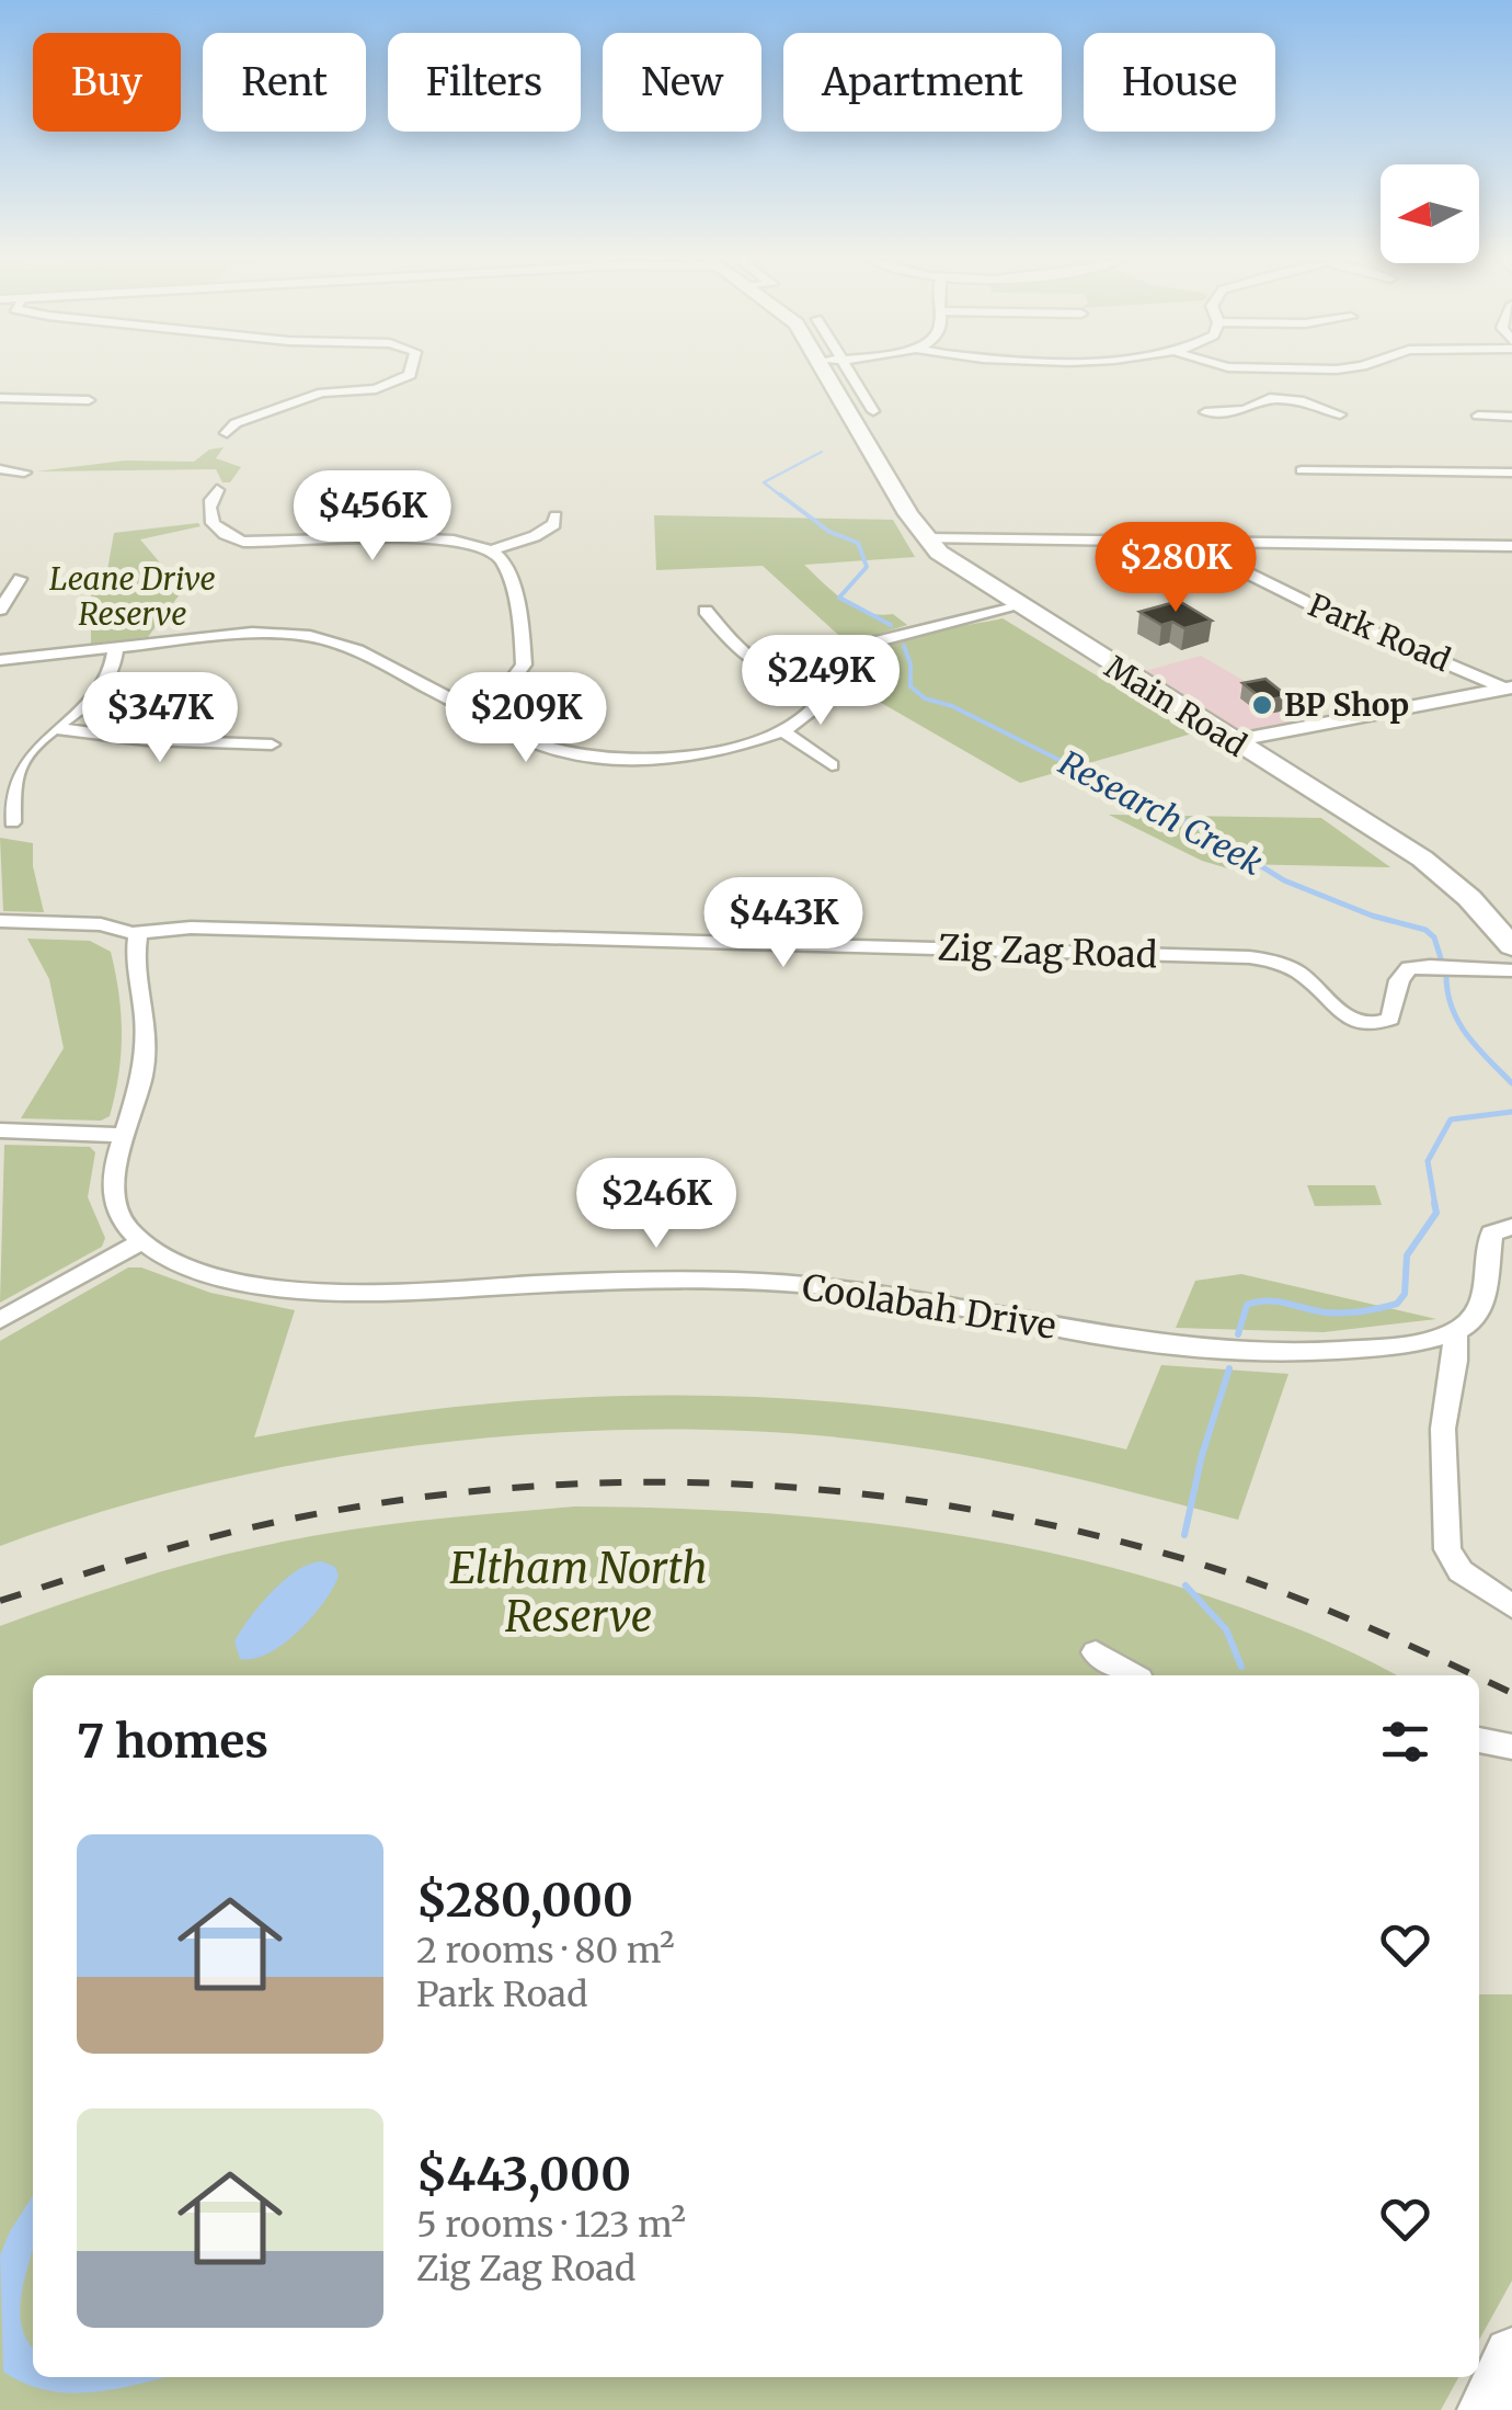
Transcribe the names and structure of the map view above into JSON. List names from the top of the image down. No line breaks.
{"streets":{"main road":["Main Road"],"street":["Park Road","Zig Zag Road","Coolabah Drive"]},"water":["Research Creek"],"parks":["Leane Drive Reserve","Eltham North Reserve"],"places":["BP Shop"],"north":"left","page":{"chip":["Buy","Rent","Filters","New","Apartment","House"],"price":["$456K","$280K","$249K","$347K","$209K","$443K","$246K"],"heading":"7 homes","list":[{"name":"$280,000","note":"2 rooms · 80 m² · Park Road"},{"name":"$443,000","note":"5 rooms · 123 m² · Zig Zag Road"}]}}
